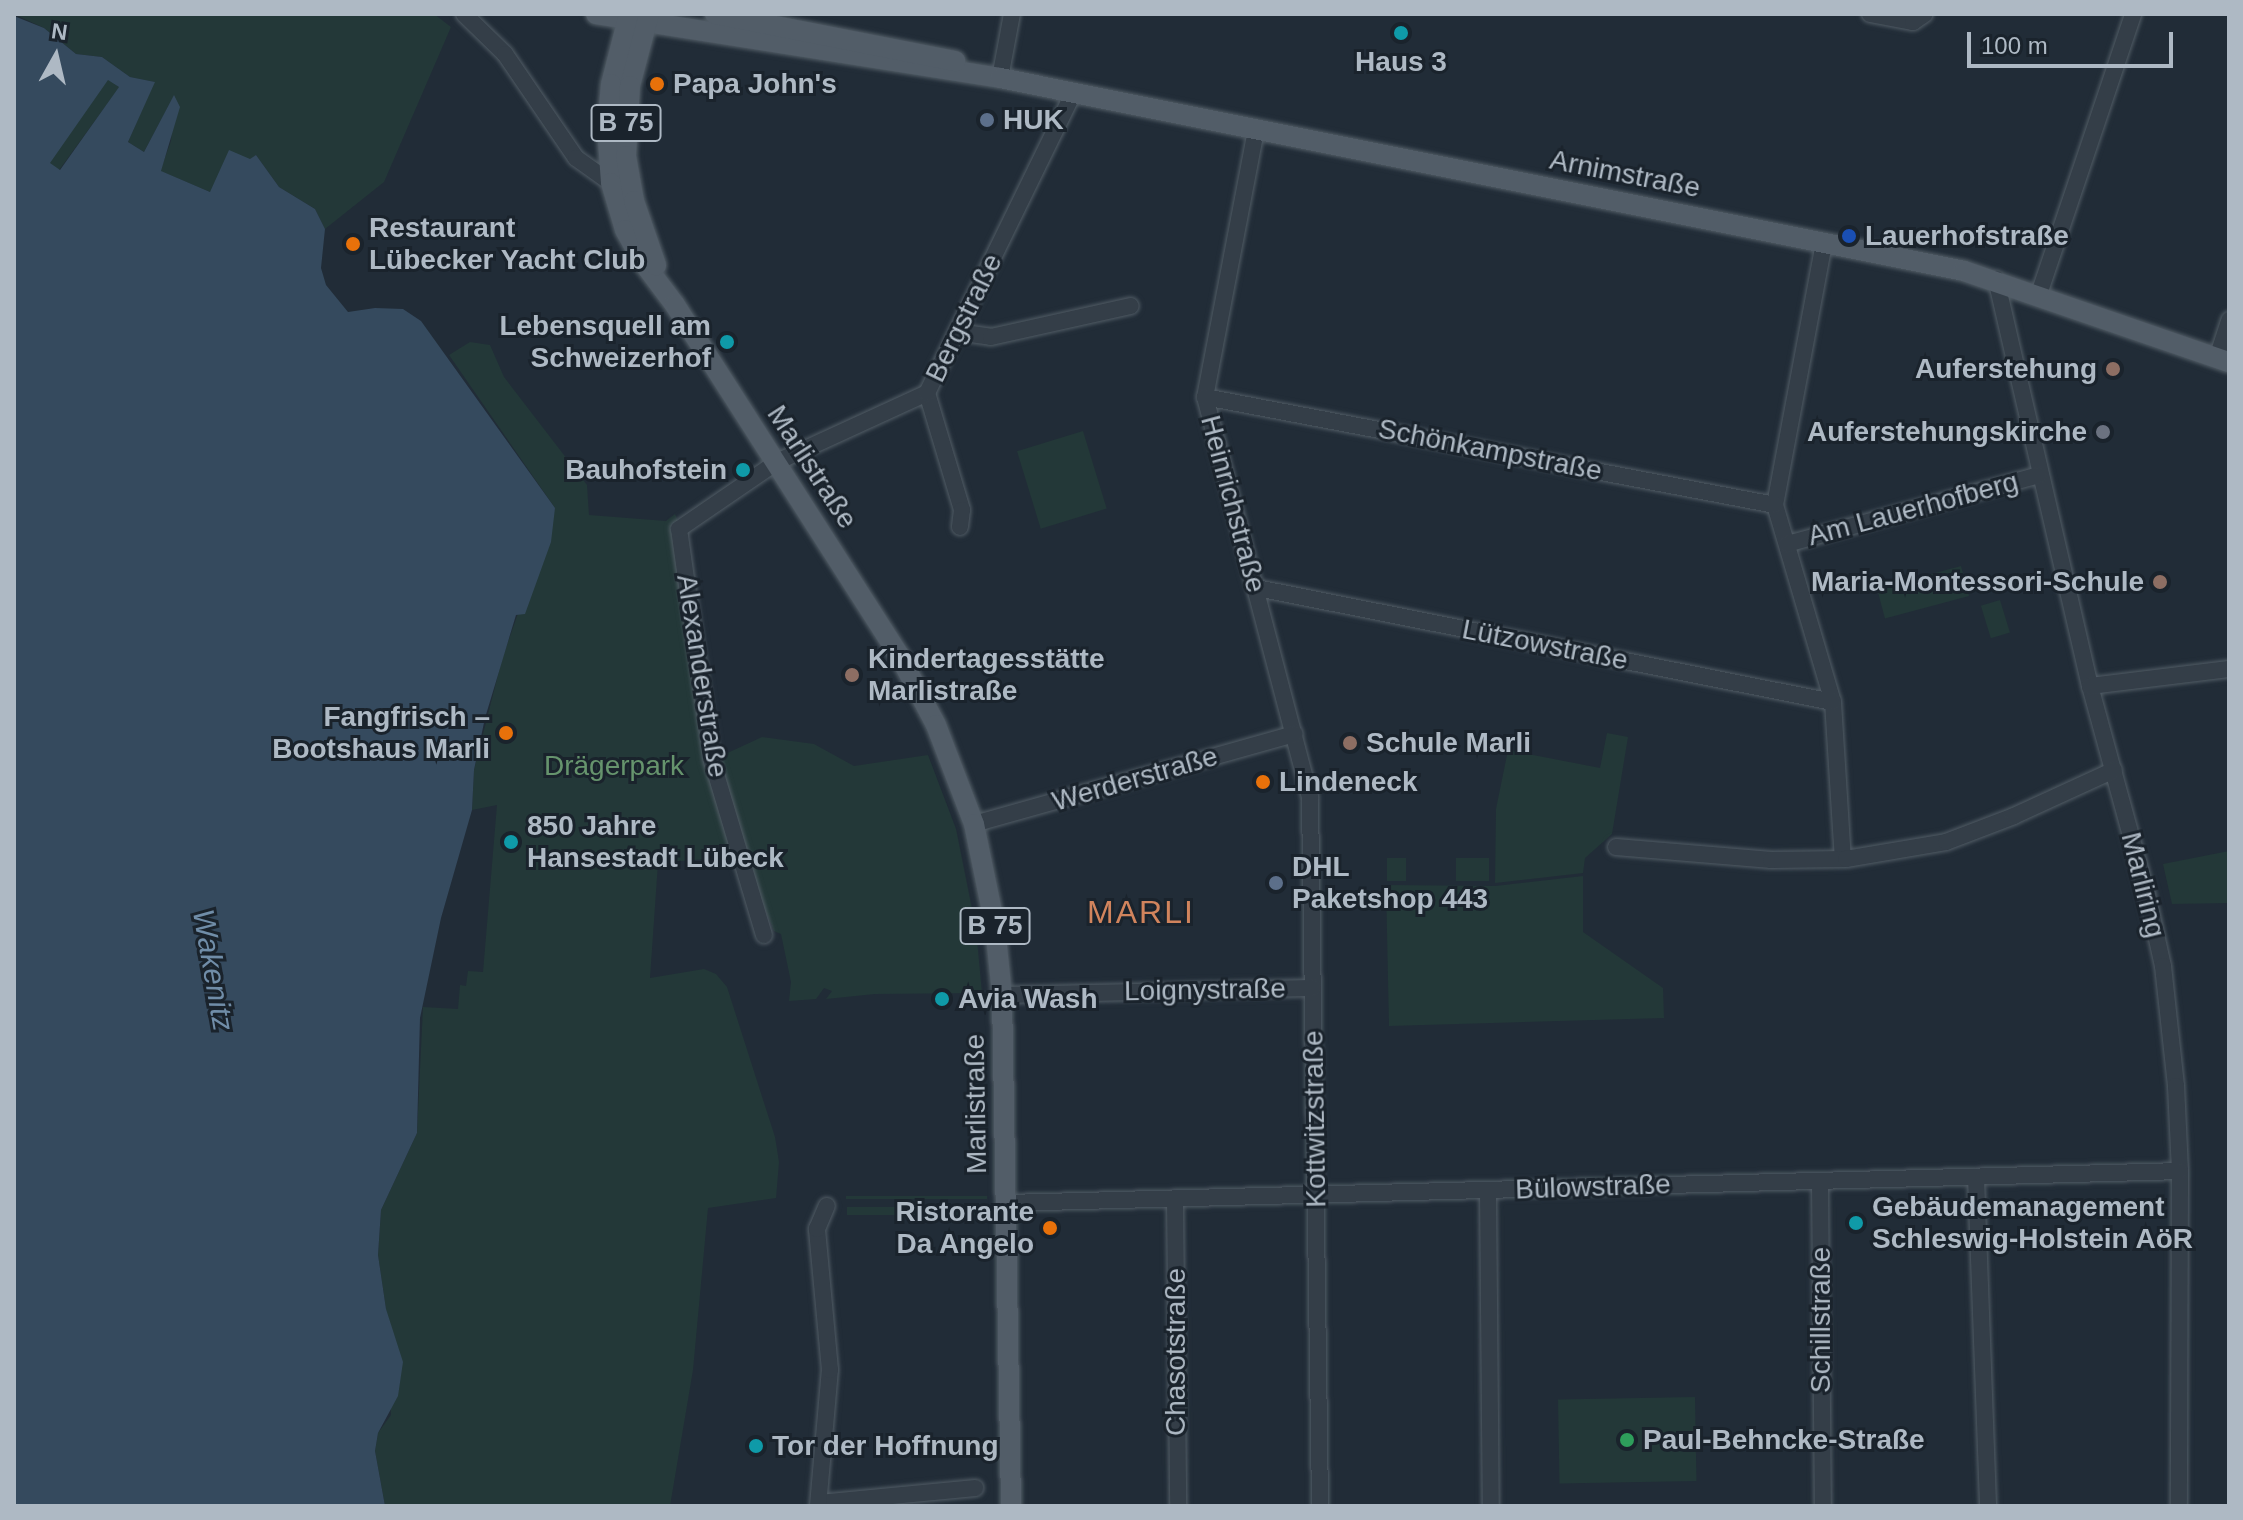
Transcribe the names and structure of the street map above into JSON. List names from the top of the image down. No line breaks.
{"streets":{"main road":["B 75","Arnimstraße","Marlistraße"],"street":["Bergstraße","Schönkampstraße","Heinrichstraße","Am Lauerhofberg","Lützowstraße","Alexanderstraße","Werderstraße","Marliring","Loignystraße","Kottwitzstraße","Bülowstraße","Schillstraße","Chasotstraße"]},"crossings":[["B 75","Arnimstraße"],["B 75","Marlistraße"],["Arnimstraße","Bergstraße"],["Arnimstraße","Heinrichstraße"],["Arnimstraße","Marliring"],["Bergstraße","Marlistraße"],["Bergstraße","Alexanderstraße"],["Schönkampstraße","Heinrichstraße"],["Marlistraße","Alexanderstraße"],["Marlistraße","Werderstraße"],["Marlistraße","Loignystraße"],["Marlistraße","Bülowstraße"],["Heinrichstraße","Lützowstraße"],["Heinrichstraße","Werderstraße"],["Heinrichstraße","Kottwitzstraße"],["Am Lauerhofberg","Marliring"],["Werderstraße","Kottwitzstraße"],["Marliring","Bülowstraße"],["Loignystraße","Kottwitzstraße"],["Kottwitzstraße","Bülowstraße"],["Bülowstraße","Schillstraße"],["Bülowstraße","Chasotstraße"]],"districts":["MARLI"],"water":["Wakenitz"],"parks":["Drägerpark"],"places":["Haus 3","Papa John's","HUK","Lauerhofstraße","Restaurant Lübecker Yacht Club","Lebensquell am Schweizerhof","Auferstehung","Auferstehungskirche","Bauhofstein","Maria-Montessori-Schule","Kindertagesstätte Marlistraße","Fangfrisch – Bootshaus Marli","Schule Marli","Lindeneck","850 Jahre Hansestadt Lübeck","DHL Paketshop 443","Avia Wash","Gebäudemanagement Schleswig-Holstein AöR","Ristorante Da Angelo","Paul-Behncke-Straße","Tor der Hoffnung"],"scale_bar":"100 m","north":"top"}
